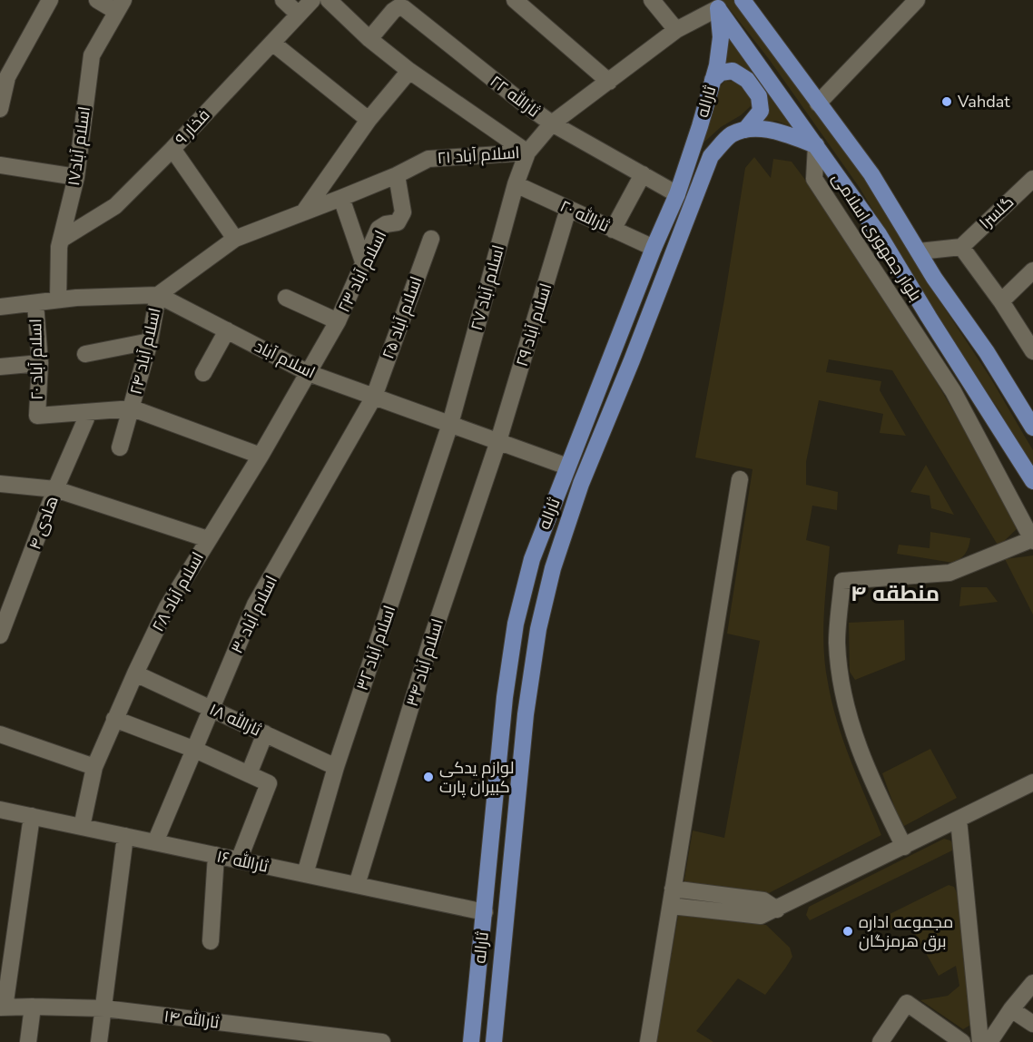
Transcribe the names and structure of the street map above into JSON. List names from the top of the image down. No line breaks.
{"streets":{"main road":["ثاراله","بلوار جمهوری اسلامی"],"street":["ثارالله ۲۲","فخار ۹","اسلام آباد۱۷","اسلام آباد ۲۱","گلسرا","ثارالله ۲۰","اسلام آباد ۲۳","اسلام آباد ۲۷","اسلام آباد ۲۵","اسلام آباد ۲۹","اسلام آباد ۲۴","اسلام آباد ۲۰","اسلام آباد","هادی ۴","اسلام آباد ۲۸","اسلام آباد ۳۰","اسلام آباد ۳۲","اسلام آباد ۳۴","ثارالله ۱۸","ثارالله ۱۶","ثارالله ۱۴"]},"crossings":[["ثارالله ۲۲","ثاراله"],["ثارالله ۲۲","اسلام آباد ۲۱"],["ثاراله","اسلام آباد ۲۱"],["ثاراله","ثارالله ۲۰"],["ثاراله","بلوار جمهوری اسلامی"],["ثاراله","اسلام آباد"],["ثاراله","ثارالله ۱۶"],["فخار ۹","اسلام آباد۱۷"],["اسلام آباد۱۷","اسلام آباد"],["اسلام آباد ۲۱","بلوار جمهوری اسلامی"],["اسلام آباد ۲۱","اسلام آباد ۲۳"],["اسلام آباد ۲۱","اسلام آباد ۲۷"],["اسلام آباد ۲۱","اسلام آباد ۲۴"],["اسلام آباد ۲۱","اسلام آباد"],["ثارالله ۲۰","اسلام آباد ۲۷"],["ثارالله ۲۰","اسلام آباد ۲۹"],["اسلام آباد ۲۳","اسلام آباد"],["اسلام آباد ۲۳","اسلام آباد ۲۸"],["اسلام آباد ۲۷","اسلام آباد"],["اسلام آباد ۲۷","اسلام آباد ۳۲"],["اسلام آباد ۲۵","اسلام آباد"],["اسلام آباد ۲۵","اسلام آباد ۳۰"],["اسلام آباد ۲۹","اسلام آباد"],["اسلام آباد ۲۹","اسلام آباد ۳۴"],["اسلام آباد ۲۴","اسلام آباد"],["اسلام آباد ۲۰","اسلام آباد"],["اسلام آباد ۲۰","هادی ۴"],["اسلام آباد","اسلام آباد ۲۸"],["اسلام آباد","اسلام آباد ۳۰"],["اسلام آباد","اسلام آباد ۳۲"],["اسلام آباد","اسلام آباد ۳۴"],["اسلام آباد ۲۸","ثارالله ۱۸"],["اسلام آباد ۲۸","ثارالله ۱۶"],["اسلام آباد ۳۰","ثارالله ۱۸"],["اسلام آباد ۳۰","ثارالله ۱۶"],["اسلام آباد ۳۲","ثارالله ۱۸"],["اسلام آباد ۳۲","ثارالله ۱۶"],["اسلام آباد ۳۴","ثارالله ۱۶"]],"districts":["منطقه ۴"],"places":["Vahdat","لوازم یدکی کبیران پارت","مجموعه اداره برق هرمزگان"]}
